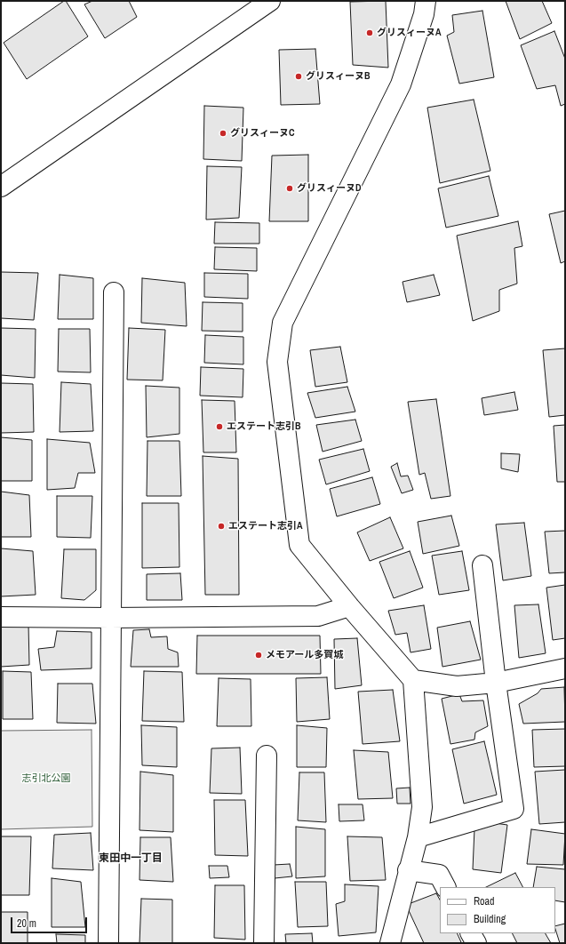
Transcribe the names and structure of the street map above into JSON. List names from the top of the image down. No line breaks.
{"districts":["東田中一丁目"],"parks":["志引北公園"],"places":["グリスィーヌA","グリスィーヌB","グリスィーヌC","グリスィーヌD","エステート志引B","エステート志引A","メモアール多賀城"],"legend":["Road","Building"],"scale_bar":"20 m"}
